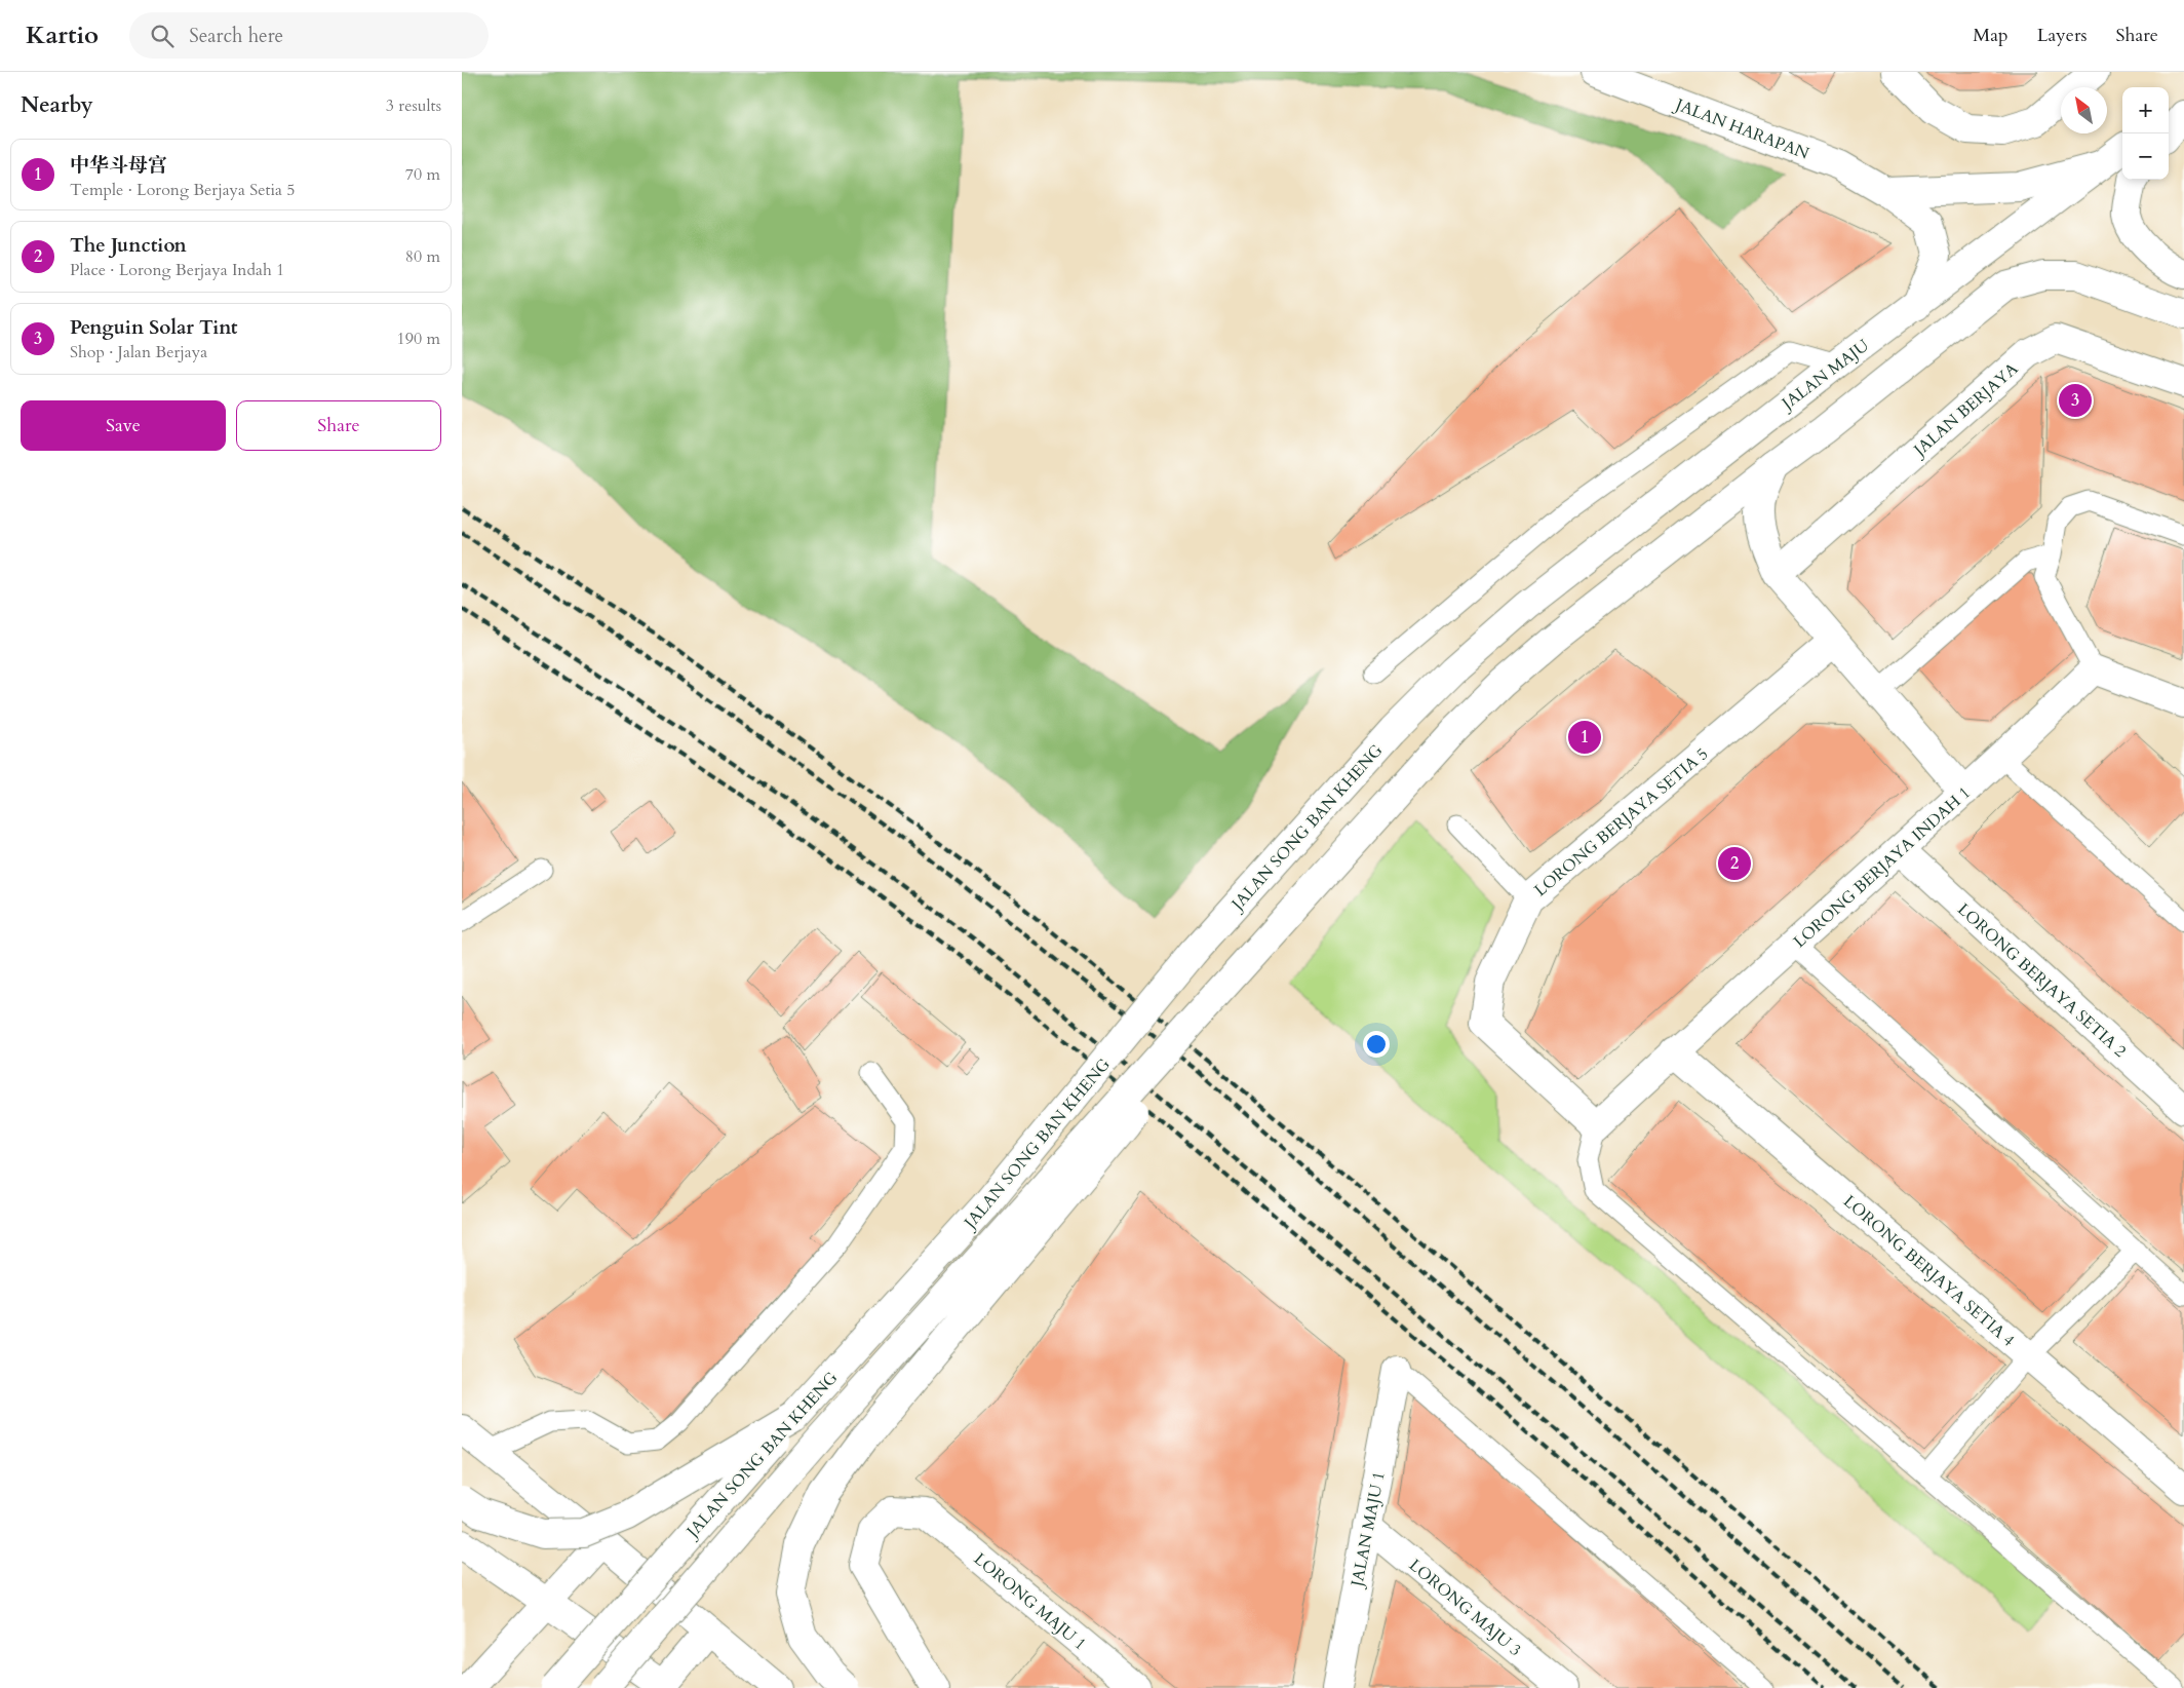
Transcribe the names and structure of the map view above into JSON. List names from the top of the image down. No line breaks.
{"streets":{"street":["JALAN HARAPAN","JALAN MAJU","JALAN BERJAYA","LORONG BERJAYA SETIA 5","JALAN SONG BAN KHENG","LORONG BERJAYA INDAH 1","LORONG BERJAYA SETIA 2","LORONG BERJAYA SETIA 4","JALAN MAJU 1","LORONG MAJU 1","LORONG MAJU 3"]},"crossings":[["JALAN HARAPAN","JALAN MAJU"],["JALAN MAJU","JALAN SONG BAN KHENG"],["LORONG BERJAYA SETIA 5","LORONG BERJAYA INDAH 1"],["LORONG BERJAYA INDAH 1","LORONG BERJAYA SETIA 2"],["LORONG BERJAYA INDAH 1","LORONG BERJAYA SETIA 4"],["JALAN MAJU 1","LORONG MAJU 3"]],"north":"top left","page":{"header":"Kartio","search":"Search here","nav":["Map","Layers","Share"],"heading":["Nearby","3 results"],"map_buttons":["+","−"],"list":[{"mark":"1","name":"中华斗母宫","note":"Temple · Lorong Berjaya Setia 5","value":"70 m"},{"mark":"2","name":"The Junction","note":"Place · Lorong Berjaya Indah 1","value":"80 m"},{"mark":"3","name":"Penguin Solar Tint","note":"Shop · Jalan Berjaya","value":"190 m"}],"pins":["3","1","2"],"buttons":["Save","Share"]}}
